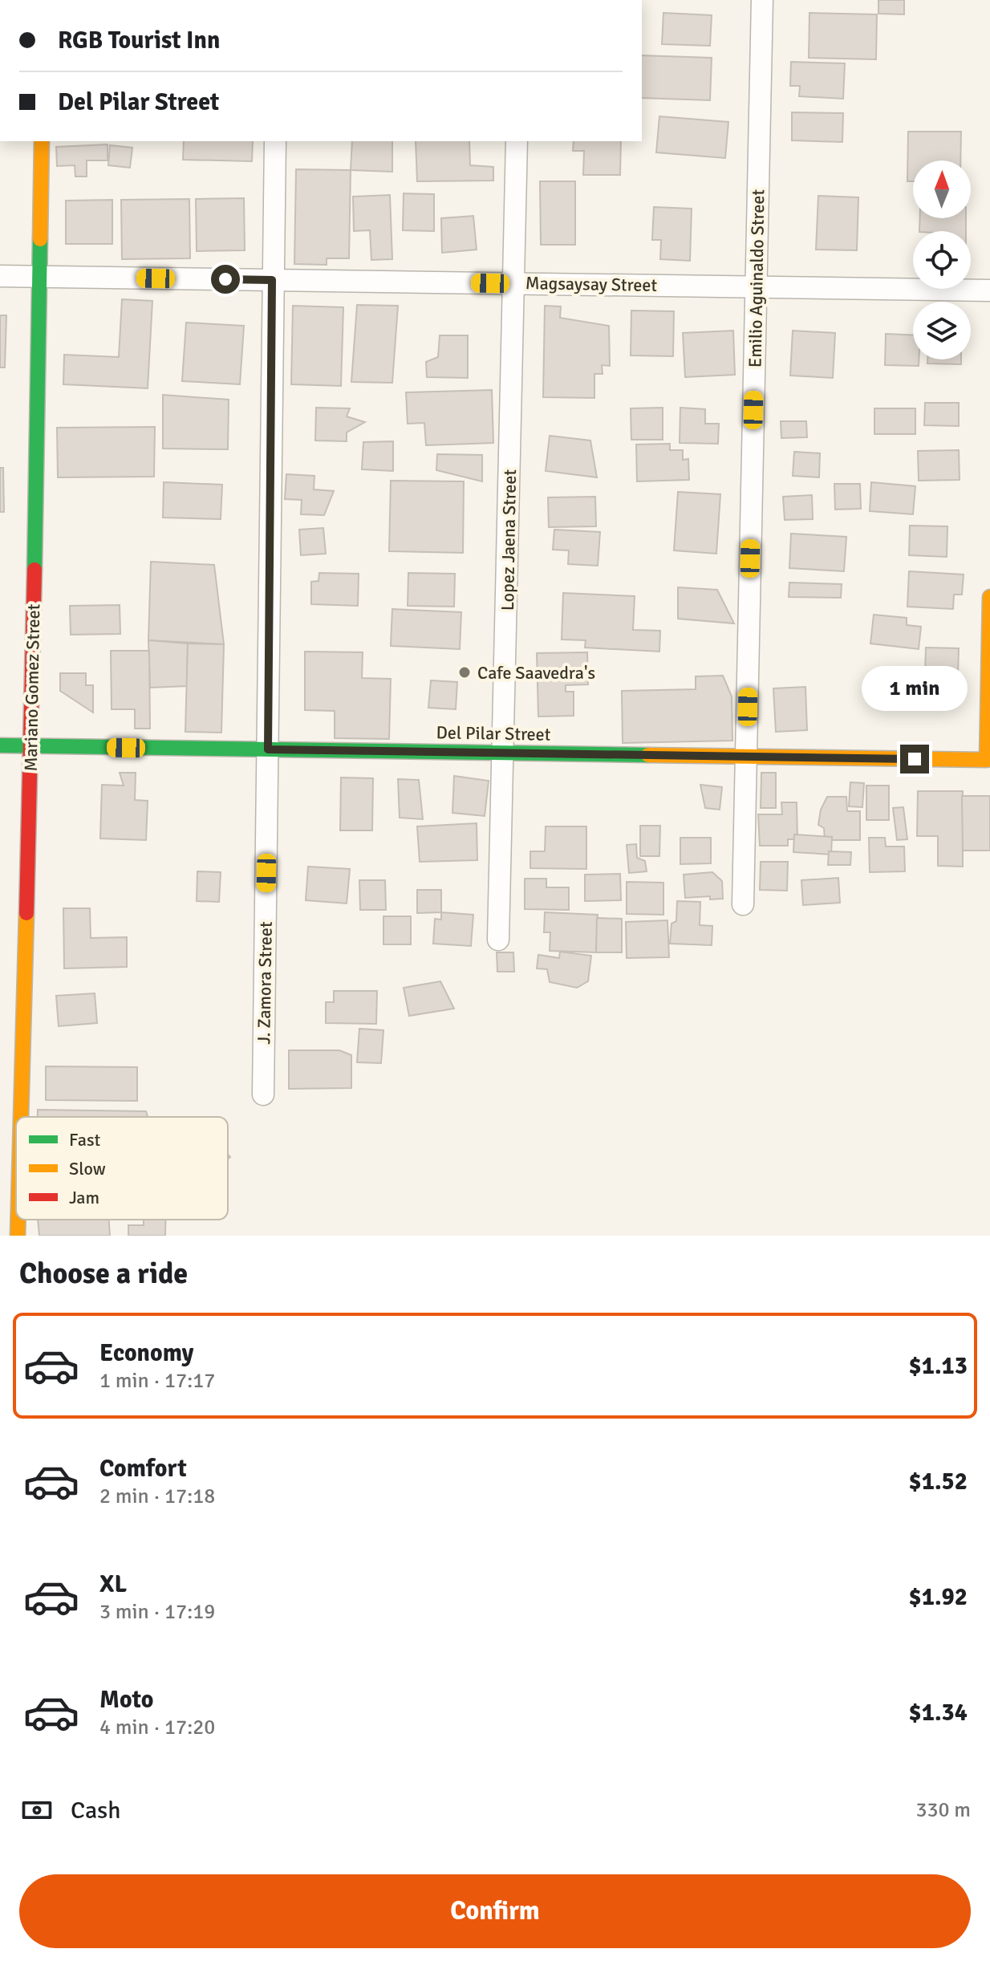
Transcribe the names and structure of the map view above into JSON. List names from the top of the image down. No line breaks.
{"streets":{"street":["Emilio Aguinaldo Street","Magsaysay Street","Lopez Jaena Street","Mariano Gomez Street","Del Pilar Street","J. Zamora Street"]},"crossings":[["Emilio Aguinaldo Street","Magsaysay Street"],["Emilio Aguinaldo Street","Del Pilar Street"],["Magsaysay Street","Lopez Jaena Street"],["Magsaysay Street","Mariano Gomez Street"],["Magsaysay Street","J. Zamora Street"],["Lopez Jaena Street","Del Pilar Street"],["Mariano Gomez Street","Del Pilar Street"],["Del Pilar Street","J. Zamora Street"]],"places":["Cafe Saavedra's"],"legend":["Fast","Slow","Jam"],"north":"top","page":{"banner":["RGB Tourist Inn","Del Pilar Street"],"bubble":"1 min","heading":"Choose a ride","list":[{"name":"Economy","note":"1 min · 17:17","value":"$1.13"},{"name":"Comfort","note":"2 min · 17:18","value":"$1.52"},{"name":"XL","note":"3 min · 17:19","value":"$1.92"},{"name":"Moto","note":"4 min · 17:20","value":"$1.34"}],"pay":["Cash","330 m"],"buttons":"Confirm"}}
